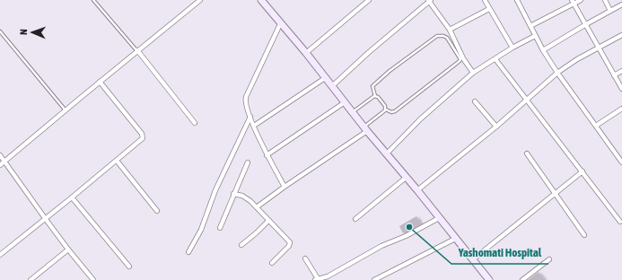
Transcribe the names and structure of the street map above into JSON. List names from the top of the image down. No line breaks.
{"places":["Yashomati Hospital"],"north":"left"}
